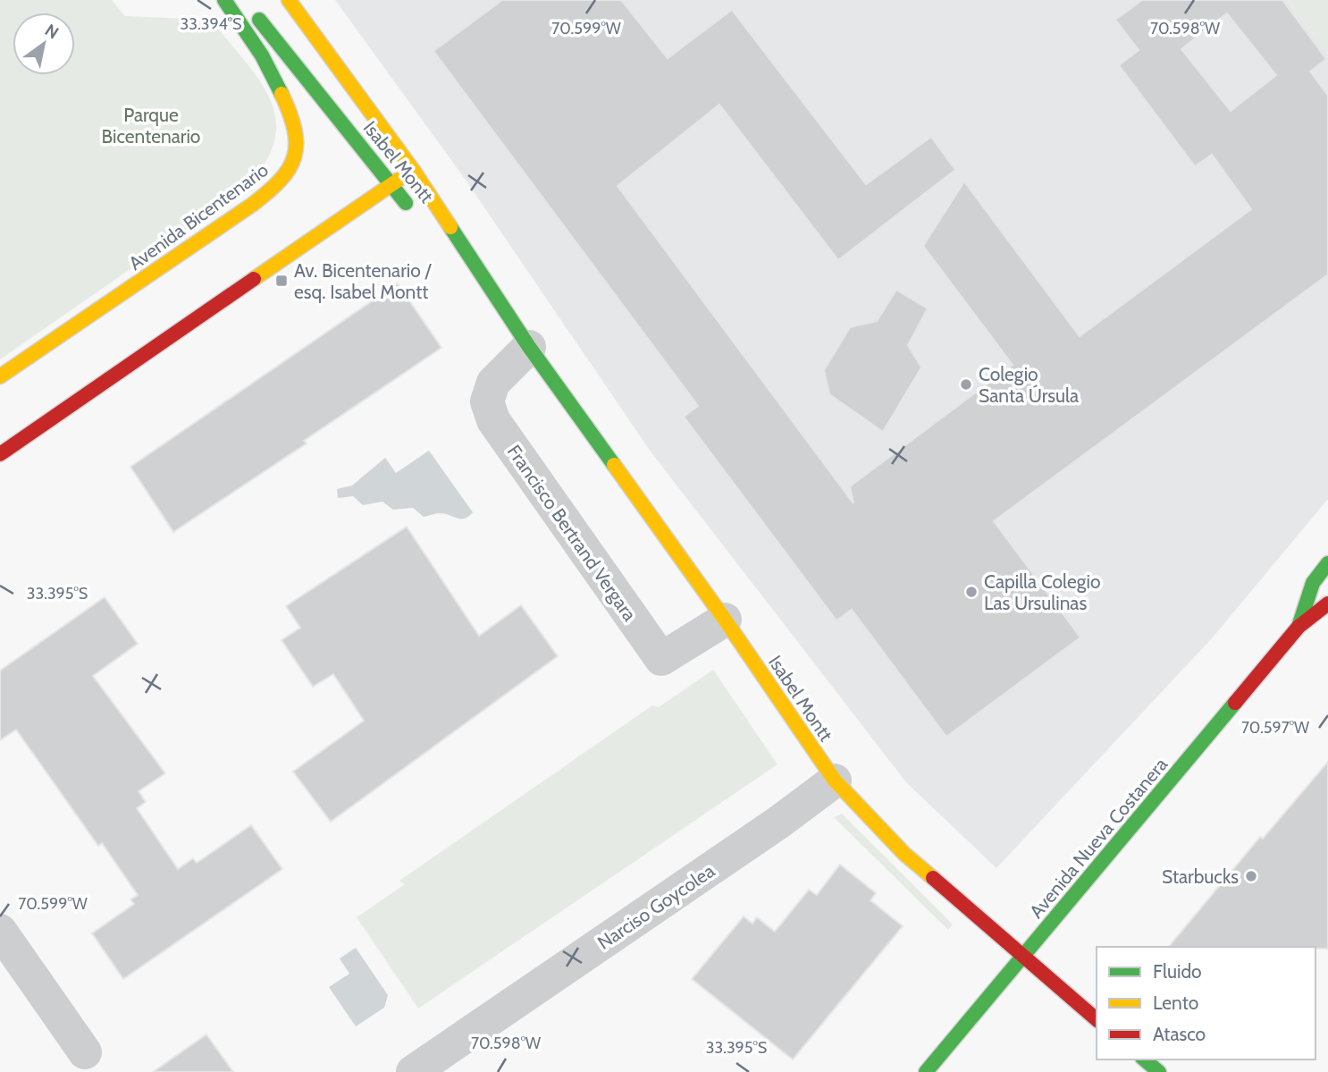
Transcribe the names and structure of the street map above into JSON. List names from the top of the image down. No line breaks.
{"streets":{"main road":["Isabel Montt","Avenida Bicentenario","Avenida Nueva Costanera"],"street":["Francisco Bertrand Vergara","Narciso Goycolea"]},"crossings":[["Isabel Montt","Francisco Bertrand Vergara"],["Isabel Montt","Avenida Nueva Costanera"],["Isabel Montt","Narciso Goycolea"]],"parks":["Parque Bicentenario"],"places":{"transit":["Av. Bicentenario / esq. Isabel Montt"],"other":["Colegio Santa Úrsula","Capilla Colegio Las Ursulinas","Starbucks"]},"legend":["Fluido","Lento","Atasco"],"north":"top right","coordinates":["33.394°S","70.599°W","70.598°W","33.395°S","70.597°W"]}
